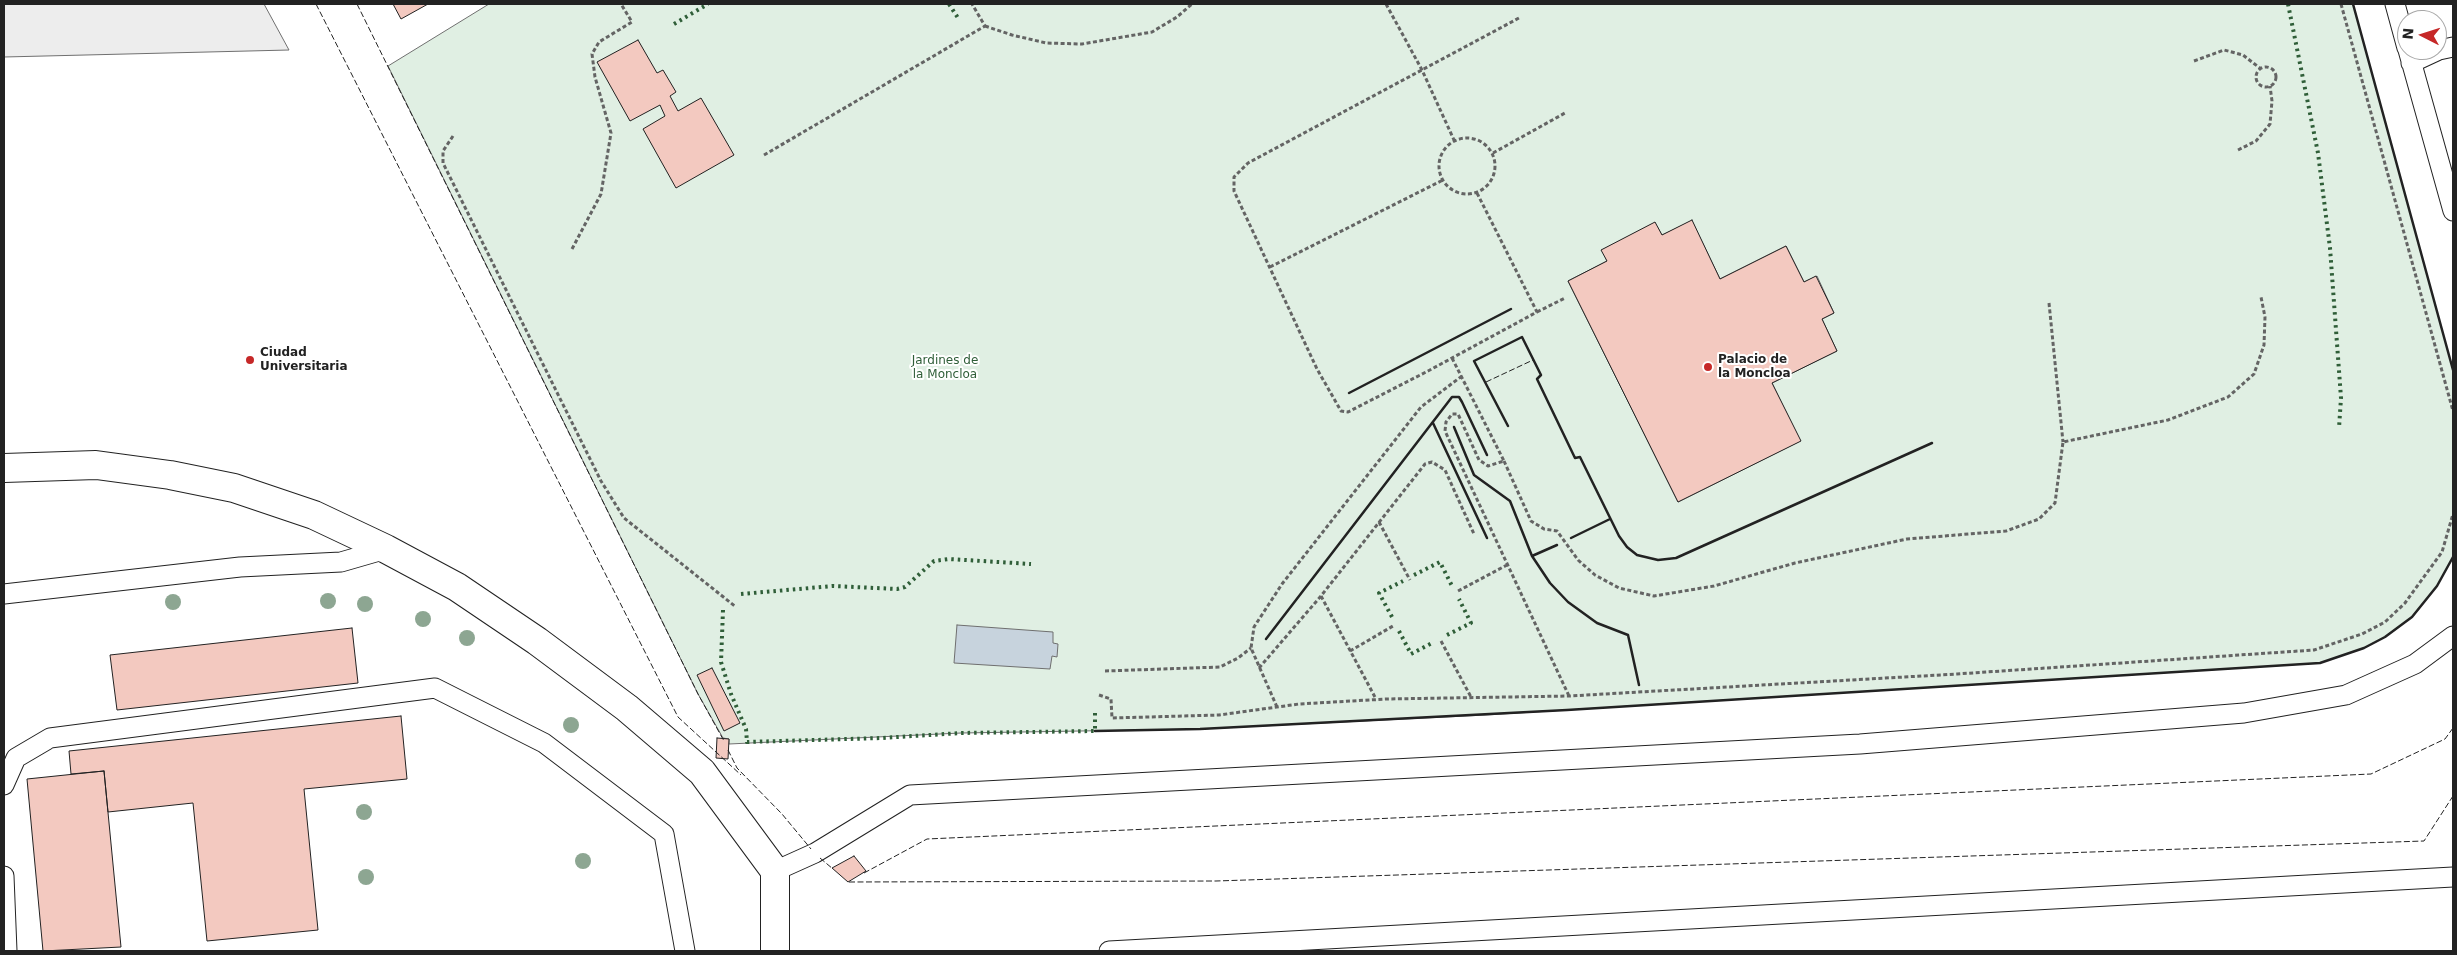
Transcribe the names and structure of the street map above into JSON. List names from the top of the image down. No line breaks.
{"parks":["Jardines de la Moncloa"],"places":["Ciudad Universitaria","Palacio de la Moncloa"],"north":"left"}
